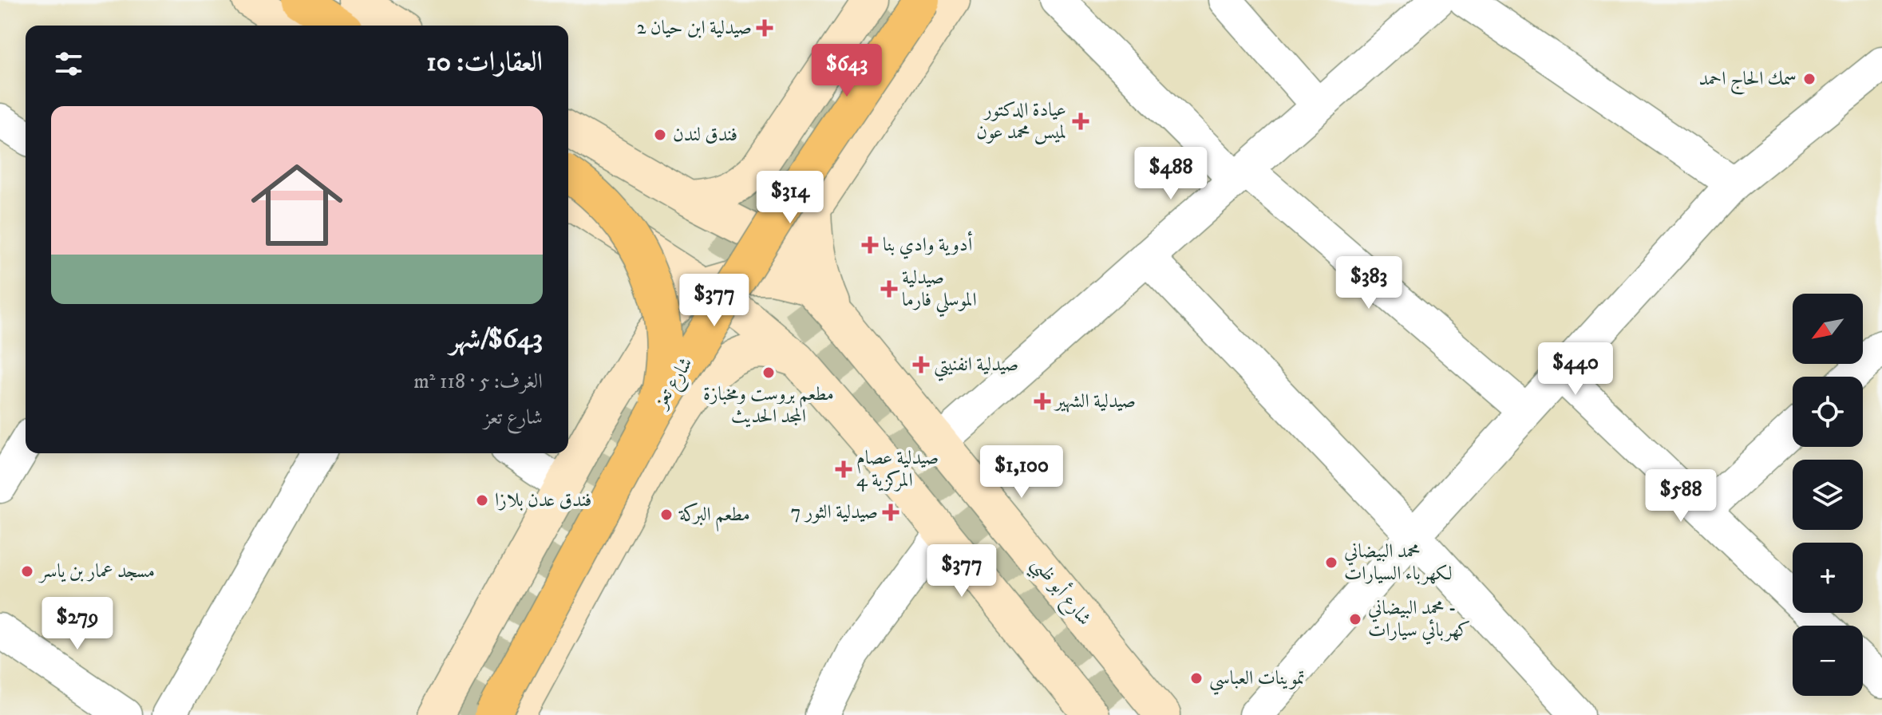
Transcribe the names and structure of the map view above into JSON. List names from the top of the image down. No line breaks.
{"streets":{"main road":["شارع تعز","شارع أبو ظبي"]},"places":{"health":["صيدلية ابن حيان 2","عيادة الدكتور لميس محمد عون","أدوية وادي بنا","صيدلية الموسلي فارما","صيدلية انفنيتي","صيدلية الشهير","صيدلية عصام المركزية 4","صيدلية الثور 7"],"other":["سمك الحاج احمد","فندق لندن","مطعم بروست ومخبازة المجد الحديث","فندق عدن بلازا","مطعم البركة","محمد البيضاني لكهرباء السيارات","مسجد عمار بن ياسر","محمد البيضاني - كهربائي سيارات","تموينات العباسي"]},"north":"bottom left","page":{"heading":"العقارات: 10","price":["$643","$488","$314","$383","$377","$440","$1,100","$588","$377","$279"],"list":[{"name":"$643/شهر","note":"الغرف: 5 · 118 m² · شارع تعز"}],"map_buttons":["+","−"]}}
